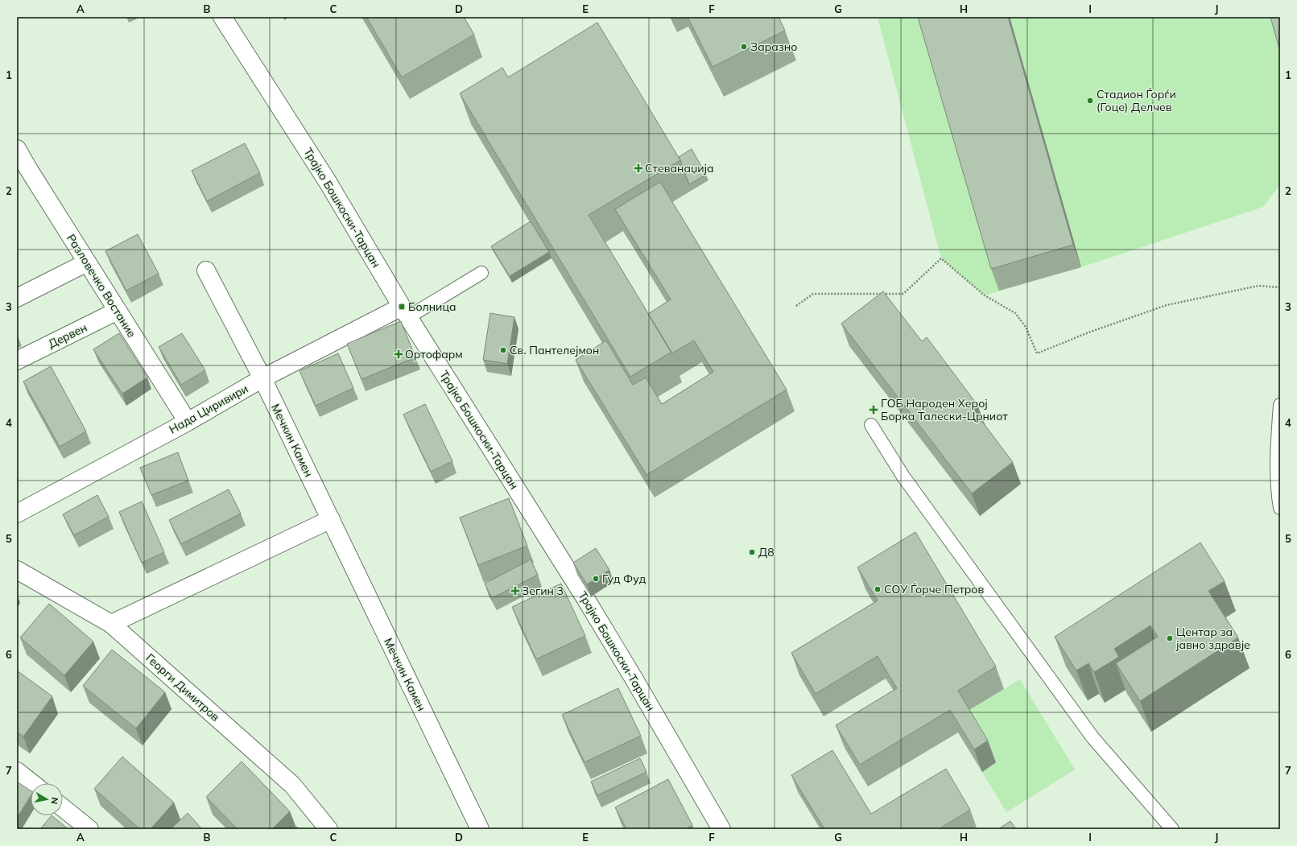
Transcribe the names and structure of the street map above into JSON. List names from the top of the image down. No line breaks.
{"streets":{"street":["Трајко Бошкоски-Тарцан","Разловечко Востание","Дервен","Нада Циривири","Мечкин Камен","Георги Димитров"]},"crossings":[["Трајко Бошкоски-Тарцан","Нада Циривири"],["Разловечко Востание","Дервен"],["Разловечко Востание","Нада Циривири"],["Нада Циривири","Мечкин Камен"]],"places":{"other":["Заразно","Стадион Ѓорѓи (Гоце) Делчев","Св. Пантелејмон","Д8","Гуд Фуд","СОУ Ѓорче Петров","Центар за јавно здравје"],"health":["Стеванаџија","Ортофарм","ГОБ Народен Херој Борка Талески-Црниот","Зегин 3"],"transit":["Болница"]},"north":"right","grid":{"columns":["A","B","C","D","E","F","G","H","I","J"],"rows":["1","2","3","4","5","6","7"]}}
